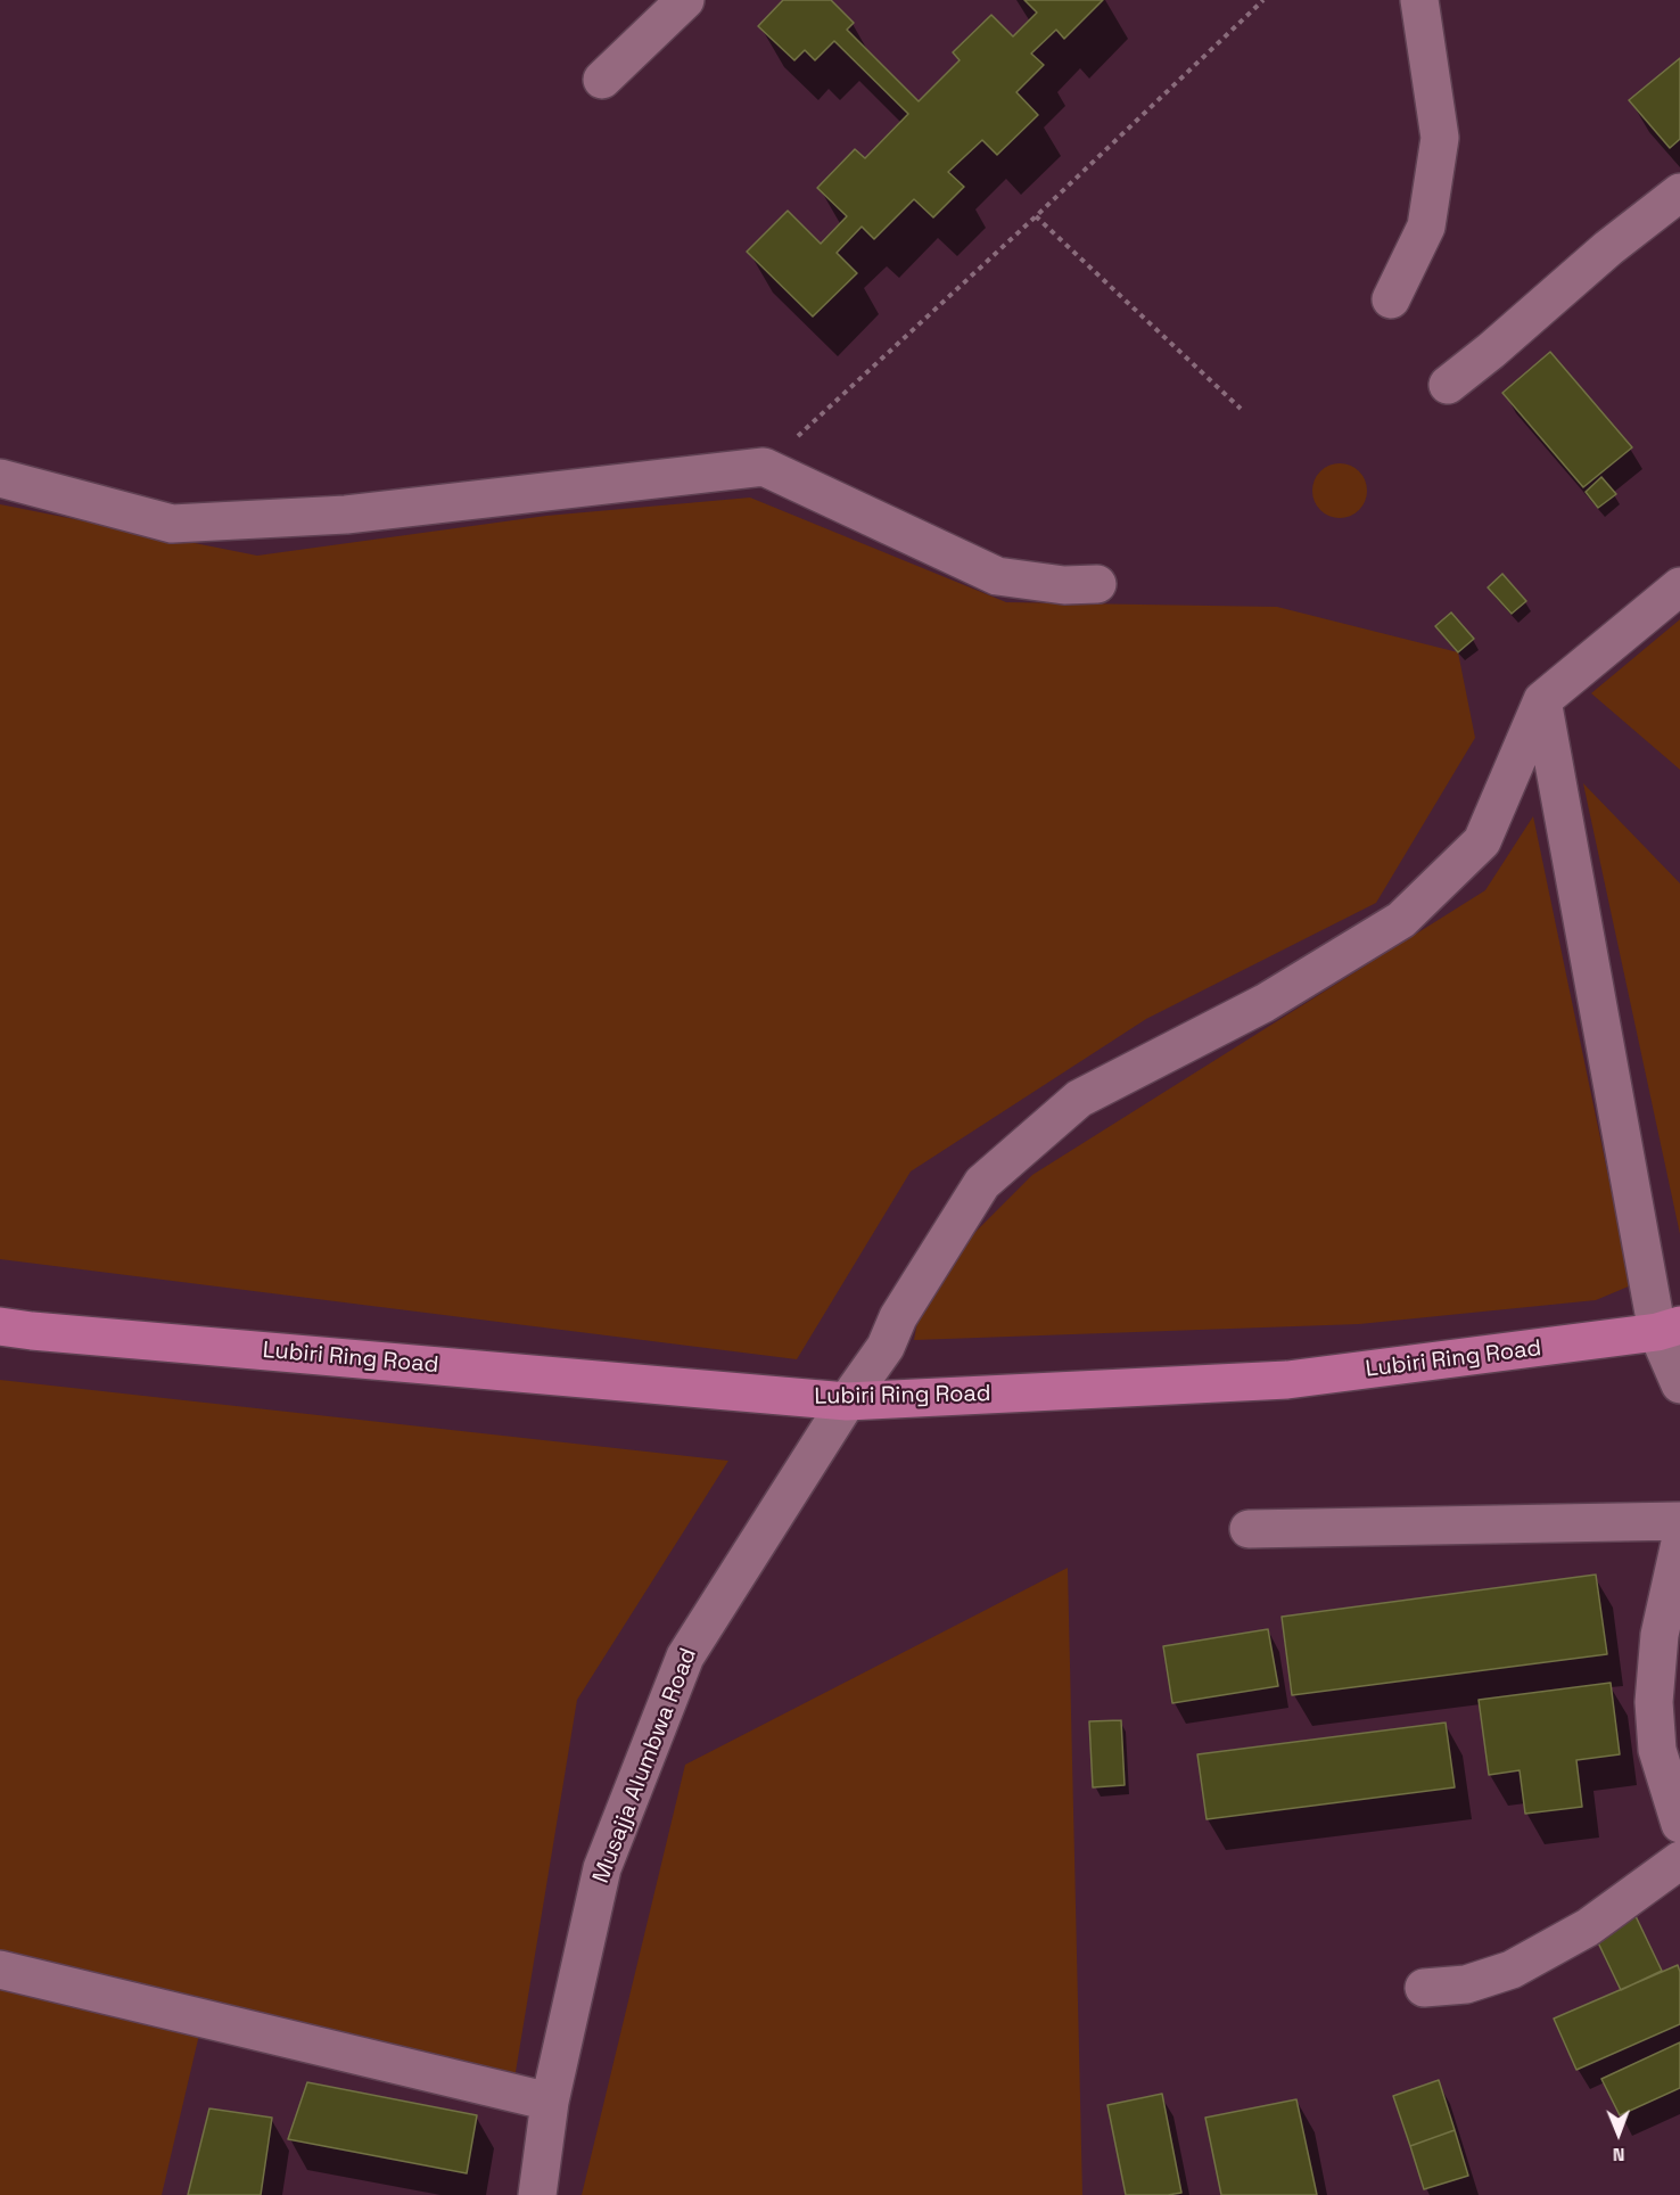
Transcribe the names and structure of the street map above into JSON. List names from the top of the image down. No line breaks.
{"streets":{"main road":["Lubiri Ring Road"],"street":["Musajja Alumbwa Road"]},"crossings":[["Lubiri Ring Road","Musajja Alumbwa Road"]],"north":"bottom"}
